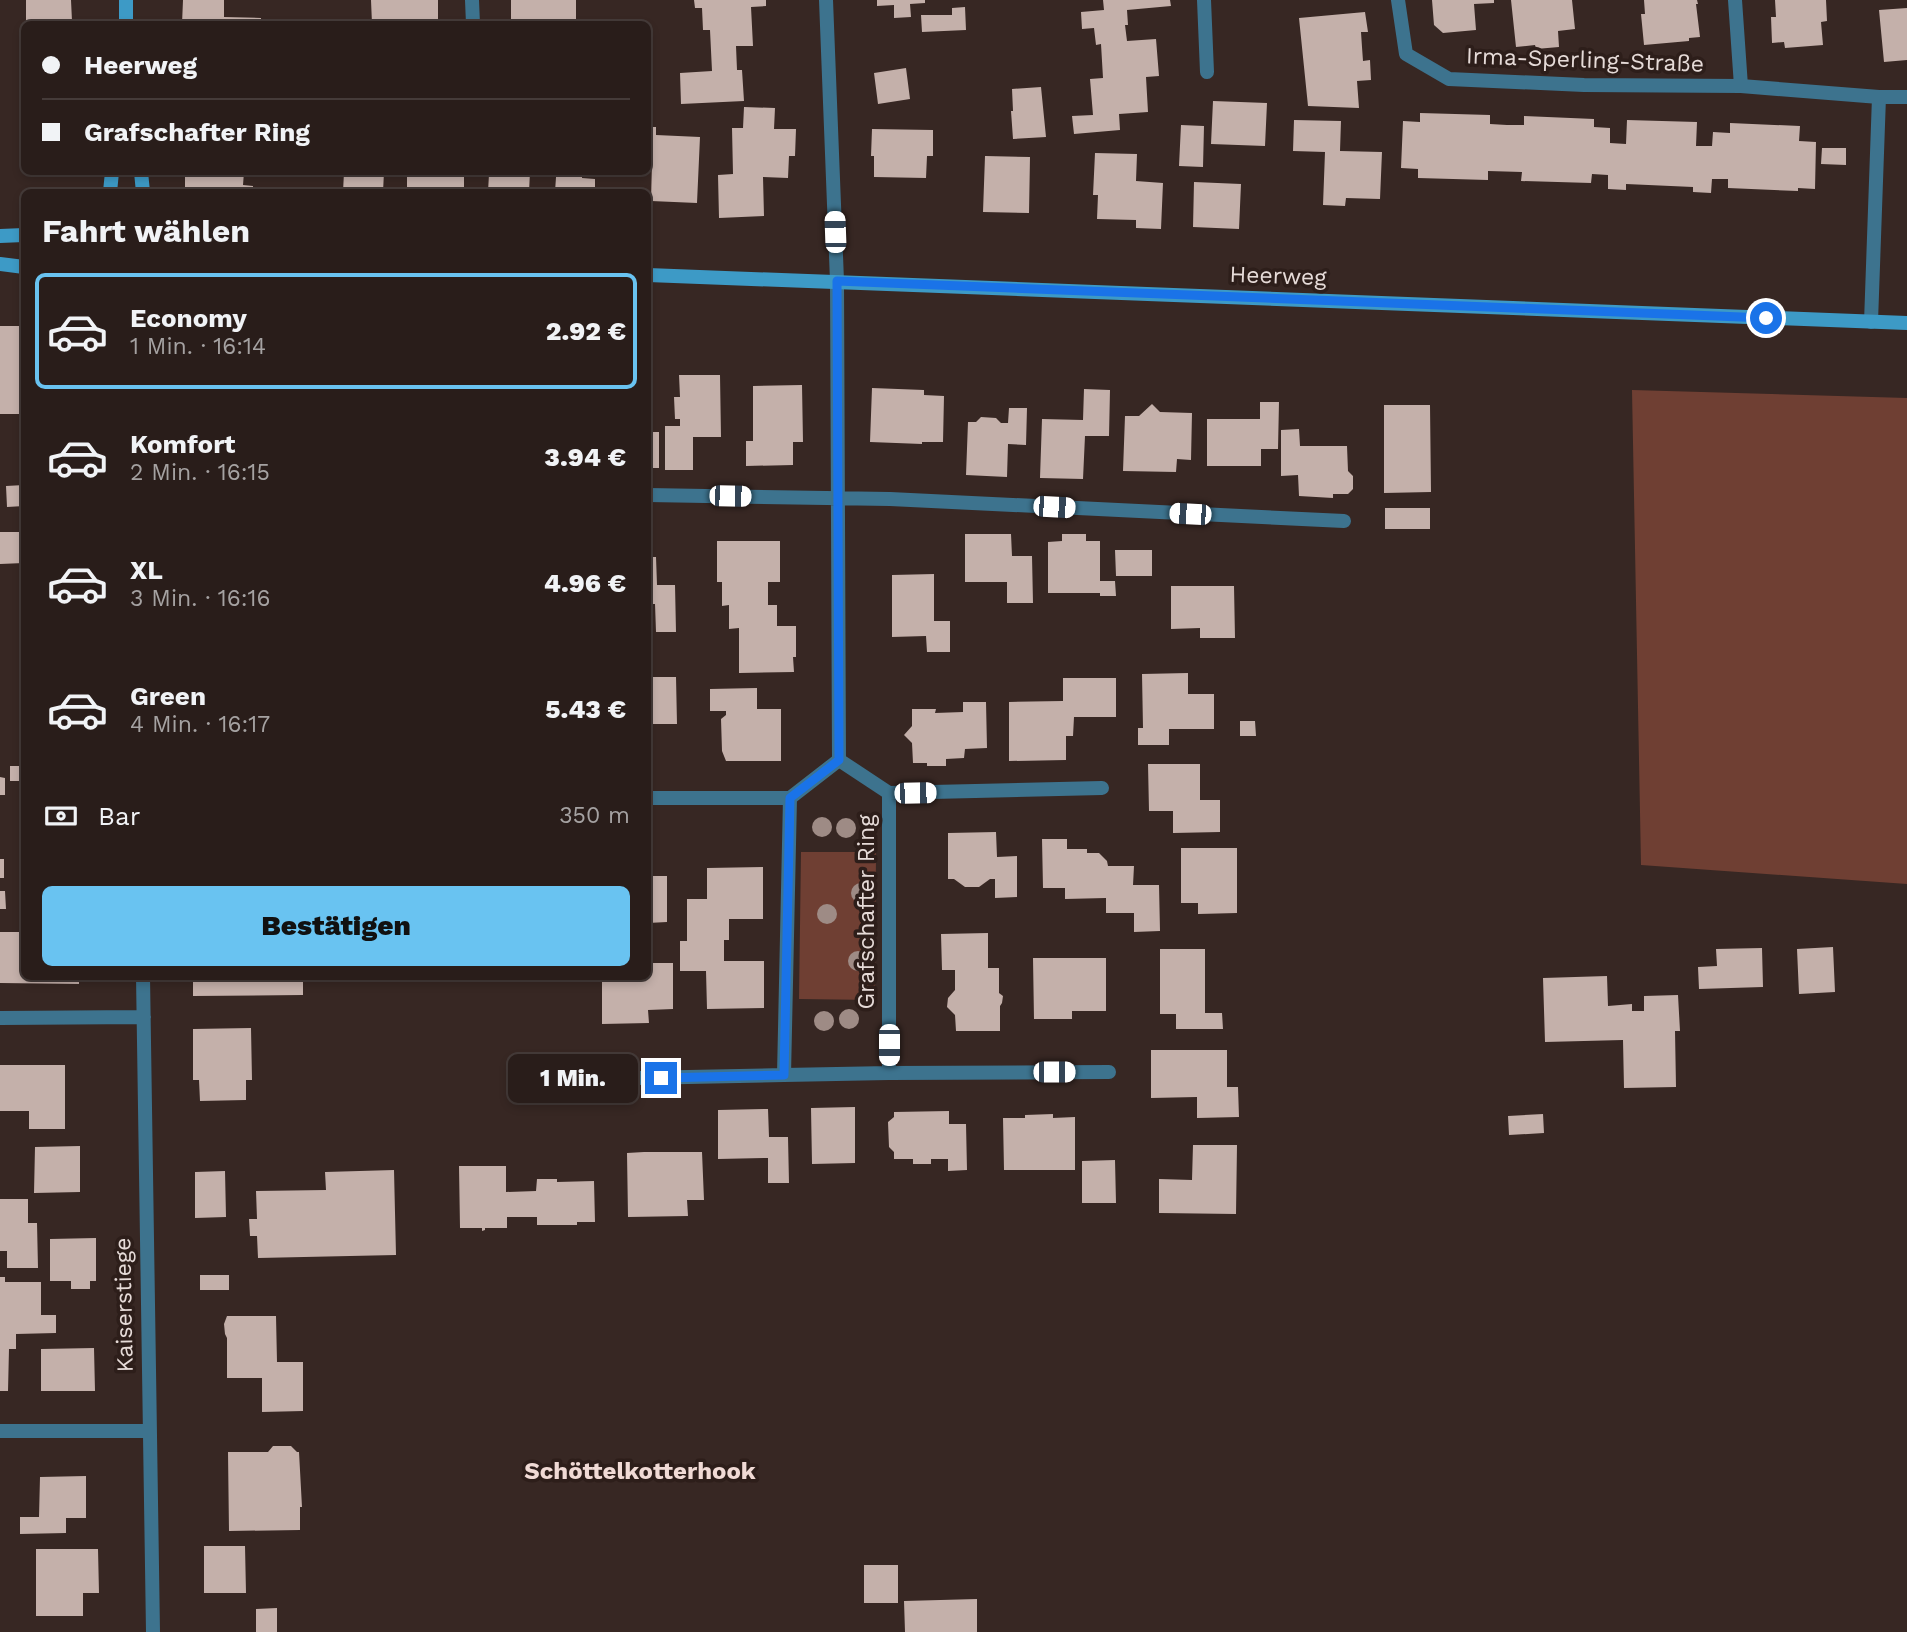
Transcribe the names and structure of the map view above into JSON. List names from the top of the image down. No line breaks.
{"streets":{"street":["Irma-Sperling-Straße","Heerweg","Grafschafter Ring","Kaiserstiege"]},"districts":["Schöttelkotterhook"],"page":{"banner":["Heerweg","Grafschafter Ring"],"heading":"Fahrt wählen","list":[{"name":"Economy","note":"1 Min. · 16:14","value":"2.92 €"},{"name":"Komfort","note":"2 Min. · 16:15","value":"3.94 €"},{"name":"XL","note":"3 Min. · 16:16","value":"4.96 €"},{"name":"Green","note":"4 Min. · 16:17","value":"5.43 €"}],"pay":["Bar","350 m"],"buttons":"Bestätigen","bubble":"1 Min."}}
